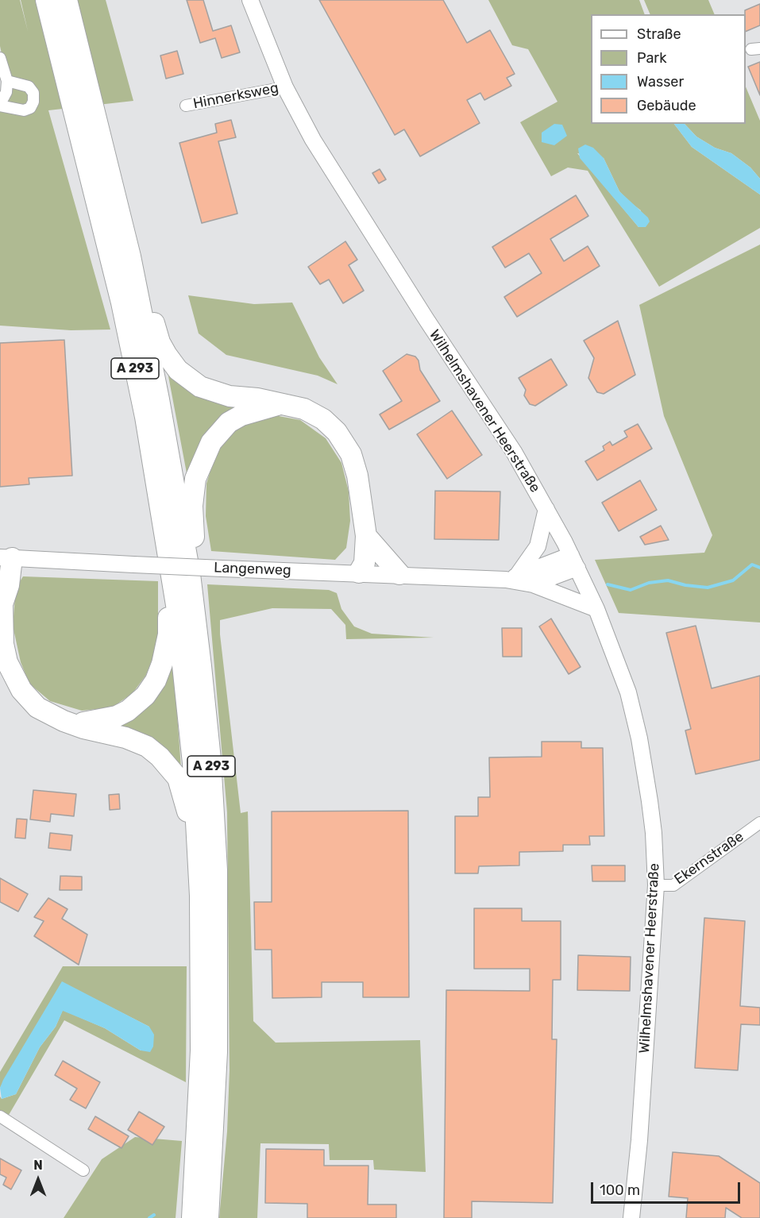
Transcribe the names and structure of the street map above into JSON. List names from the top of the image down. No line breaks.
{"streets":{"highway":["A 293"],"street":["Hinnerksweg","Wilhelmshavener Heerstraße","Langenweg","Ekernstraße"]},"crossings":[["Hinnerksweg","Wilhelmshavener Heerstraße"],["Wilhelmshavener Heerstraße","Langenweg"],["Wilhelmshavener Heerstraße","Ekernstraße"]],"legend":["Straße","Park","Wasser","Gebäude"],"scale_bar":"100 m","north":"top"}
